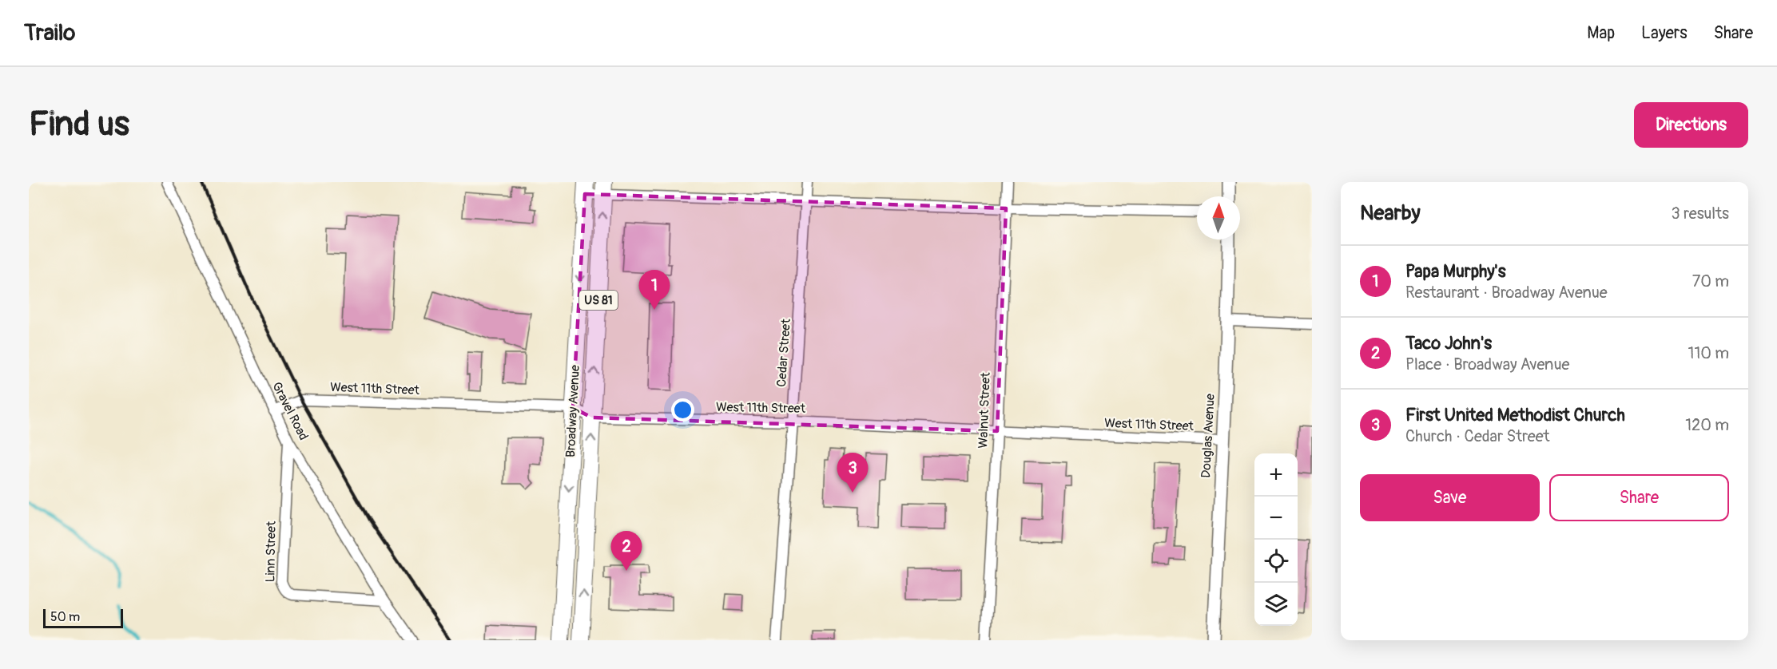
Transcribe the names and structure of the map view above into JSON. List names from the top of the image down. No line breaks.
{"streets":{"highway":["US 81","Broadway Avenue"],"street":["Cedar Street","West 11th Street","Walnut Street","Gravel Road","Douglas Avenue","Linn Street"]},"crossings":[["Cedar Street","West 11th Street"],["West 11th Street","Walnut Street"],["West 11th Street","Gravel Road"],["West 11th Street","Broadway Avenue"],["West 11th Street","Douglas Avenue"],["Gravel Road","Linn Street"]],"scale_bar":"50 m","north":"top","page":{"header":"Trailo","nav":["Map","Layers","Share"],"buttons":["Directions",["Save","Share"]],"title":"Find us","heading":["Nearby","3 results"],"list":[{"mark":"1","name":"Papa Murphy's","note":"Restaurant · Broadway Avenue","value":"70 m"},{"mark":"2","name":"Taco John's","note":"Place · Broadway Avenue","value":"110 m"},{"mark":"3","name":"First United Methodist Church","note":"Church · Cedar Street","value":"120 m"}],"pins":["1","3","2"],"map_buttons":["+","−"],"scale":"50 m"}}
